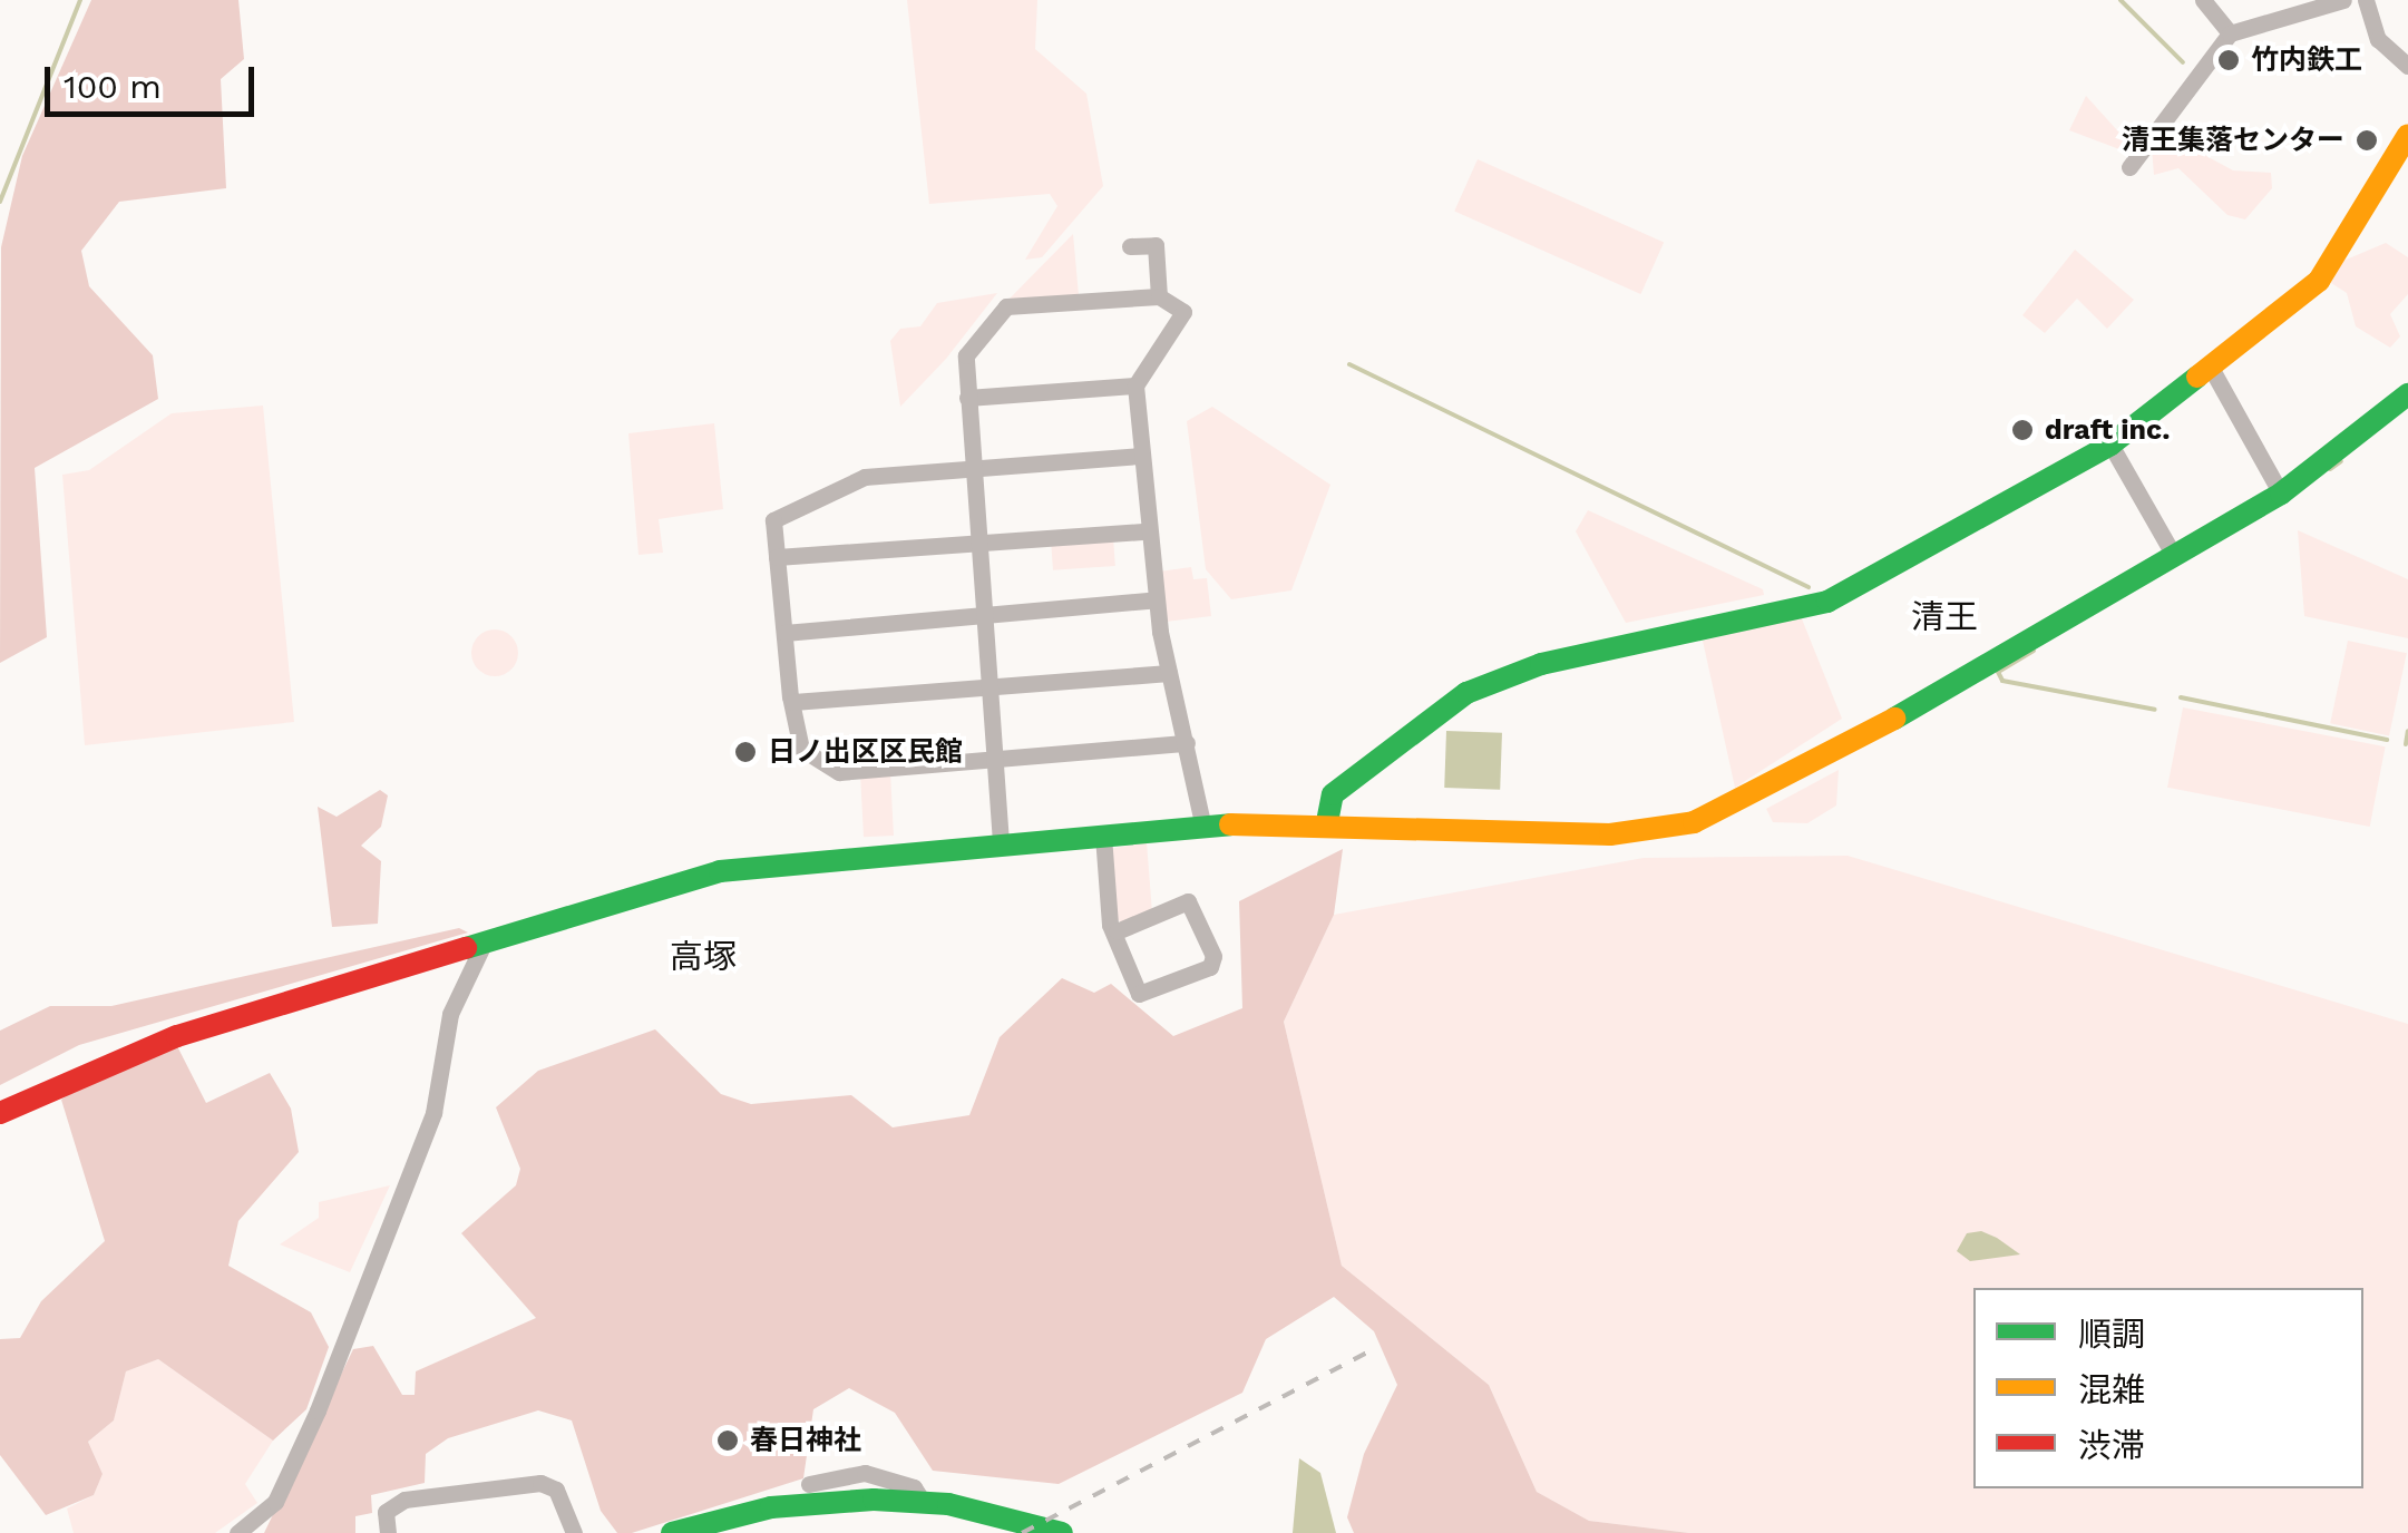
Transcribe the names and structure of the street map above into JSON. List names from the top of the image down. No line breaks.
{"districts":["清王","高塚"],"places":["竹内鉄工","清王集落センター","draft inc.","日ノ出区区民館","春日神社"],"legend":["順調","混雑","渋滞"],"scale_bar":"100 m"}
